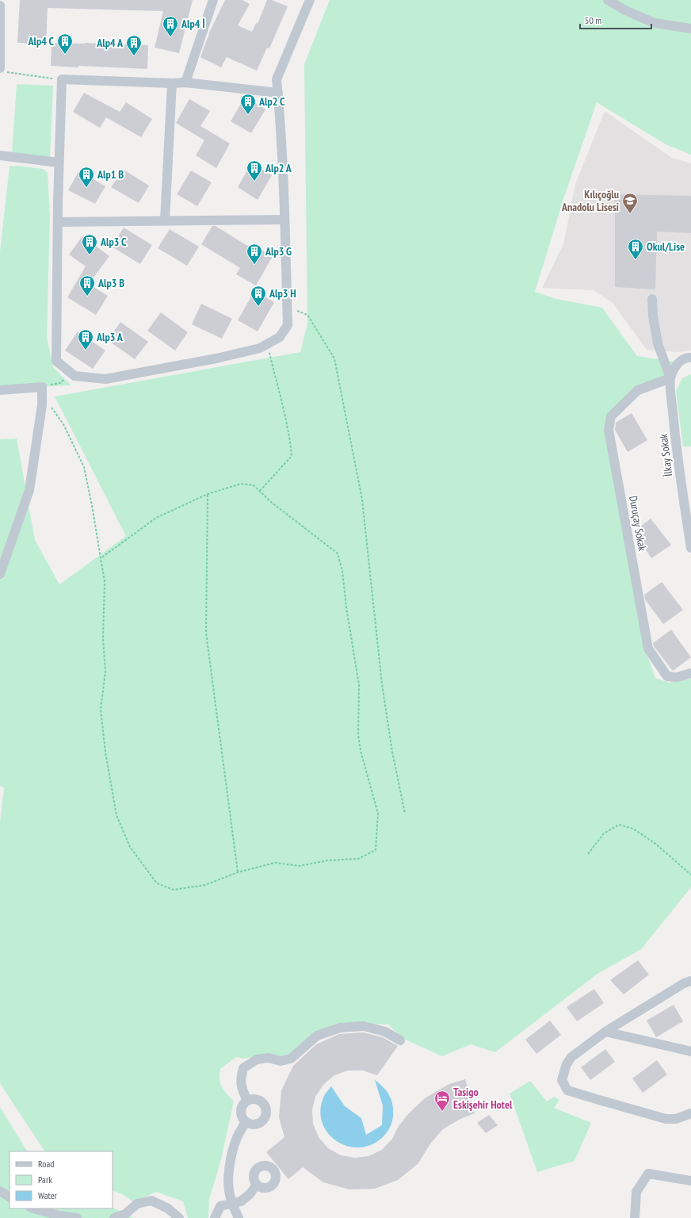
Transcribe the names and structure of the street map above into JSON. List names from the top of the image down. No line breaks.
{"streets":{"street":["İlkay Sokak","Duruçay Sokak"]},"crossings":[["İlkay Sokak","Duruçay Sokak"]],"places":{"building":["Alp4 İ","Alp4 C","Alp4 A","Alp2 C","Alp2 A","Alp1 B","Alp3 C","Okul/Lise","Alp3 G","Alp3 B","Alp3 H","Alp3 A"],"school or university":["Kılıçoğlu Anadolu Lisesi"],"hotel":["Tasigo Eskişehir Hotel"]},"legend":["Road","Park","Water"],"scale_bar":"50 m"}
